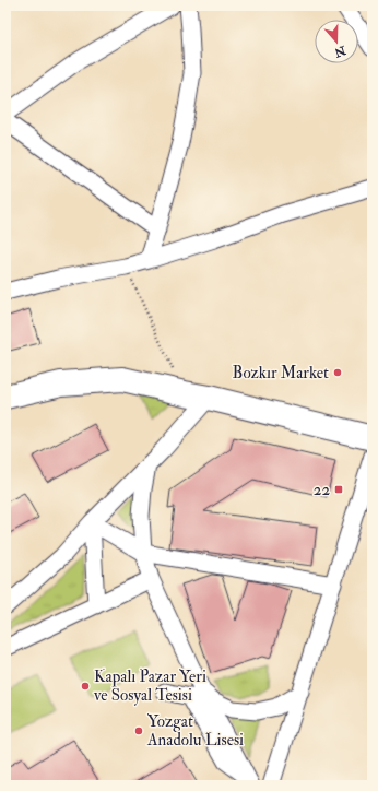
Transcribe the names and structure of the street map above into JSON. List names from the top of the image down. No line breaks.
{"places":{"other":["Bozkır Market","Kapalı Pazar Yeri ve Sosyal Tesisi","Yozgat Anadolu Lisesi"],"transit":["22"]},"north":"bottom"}
